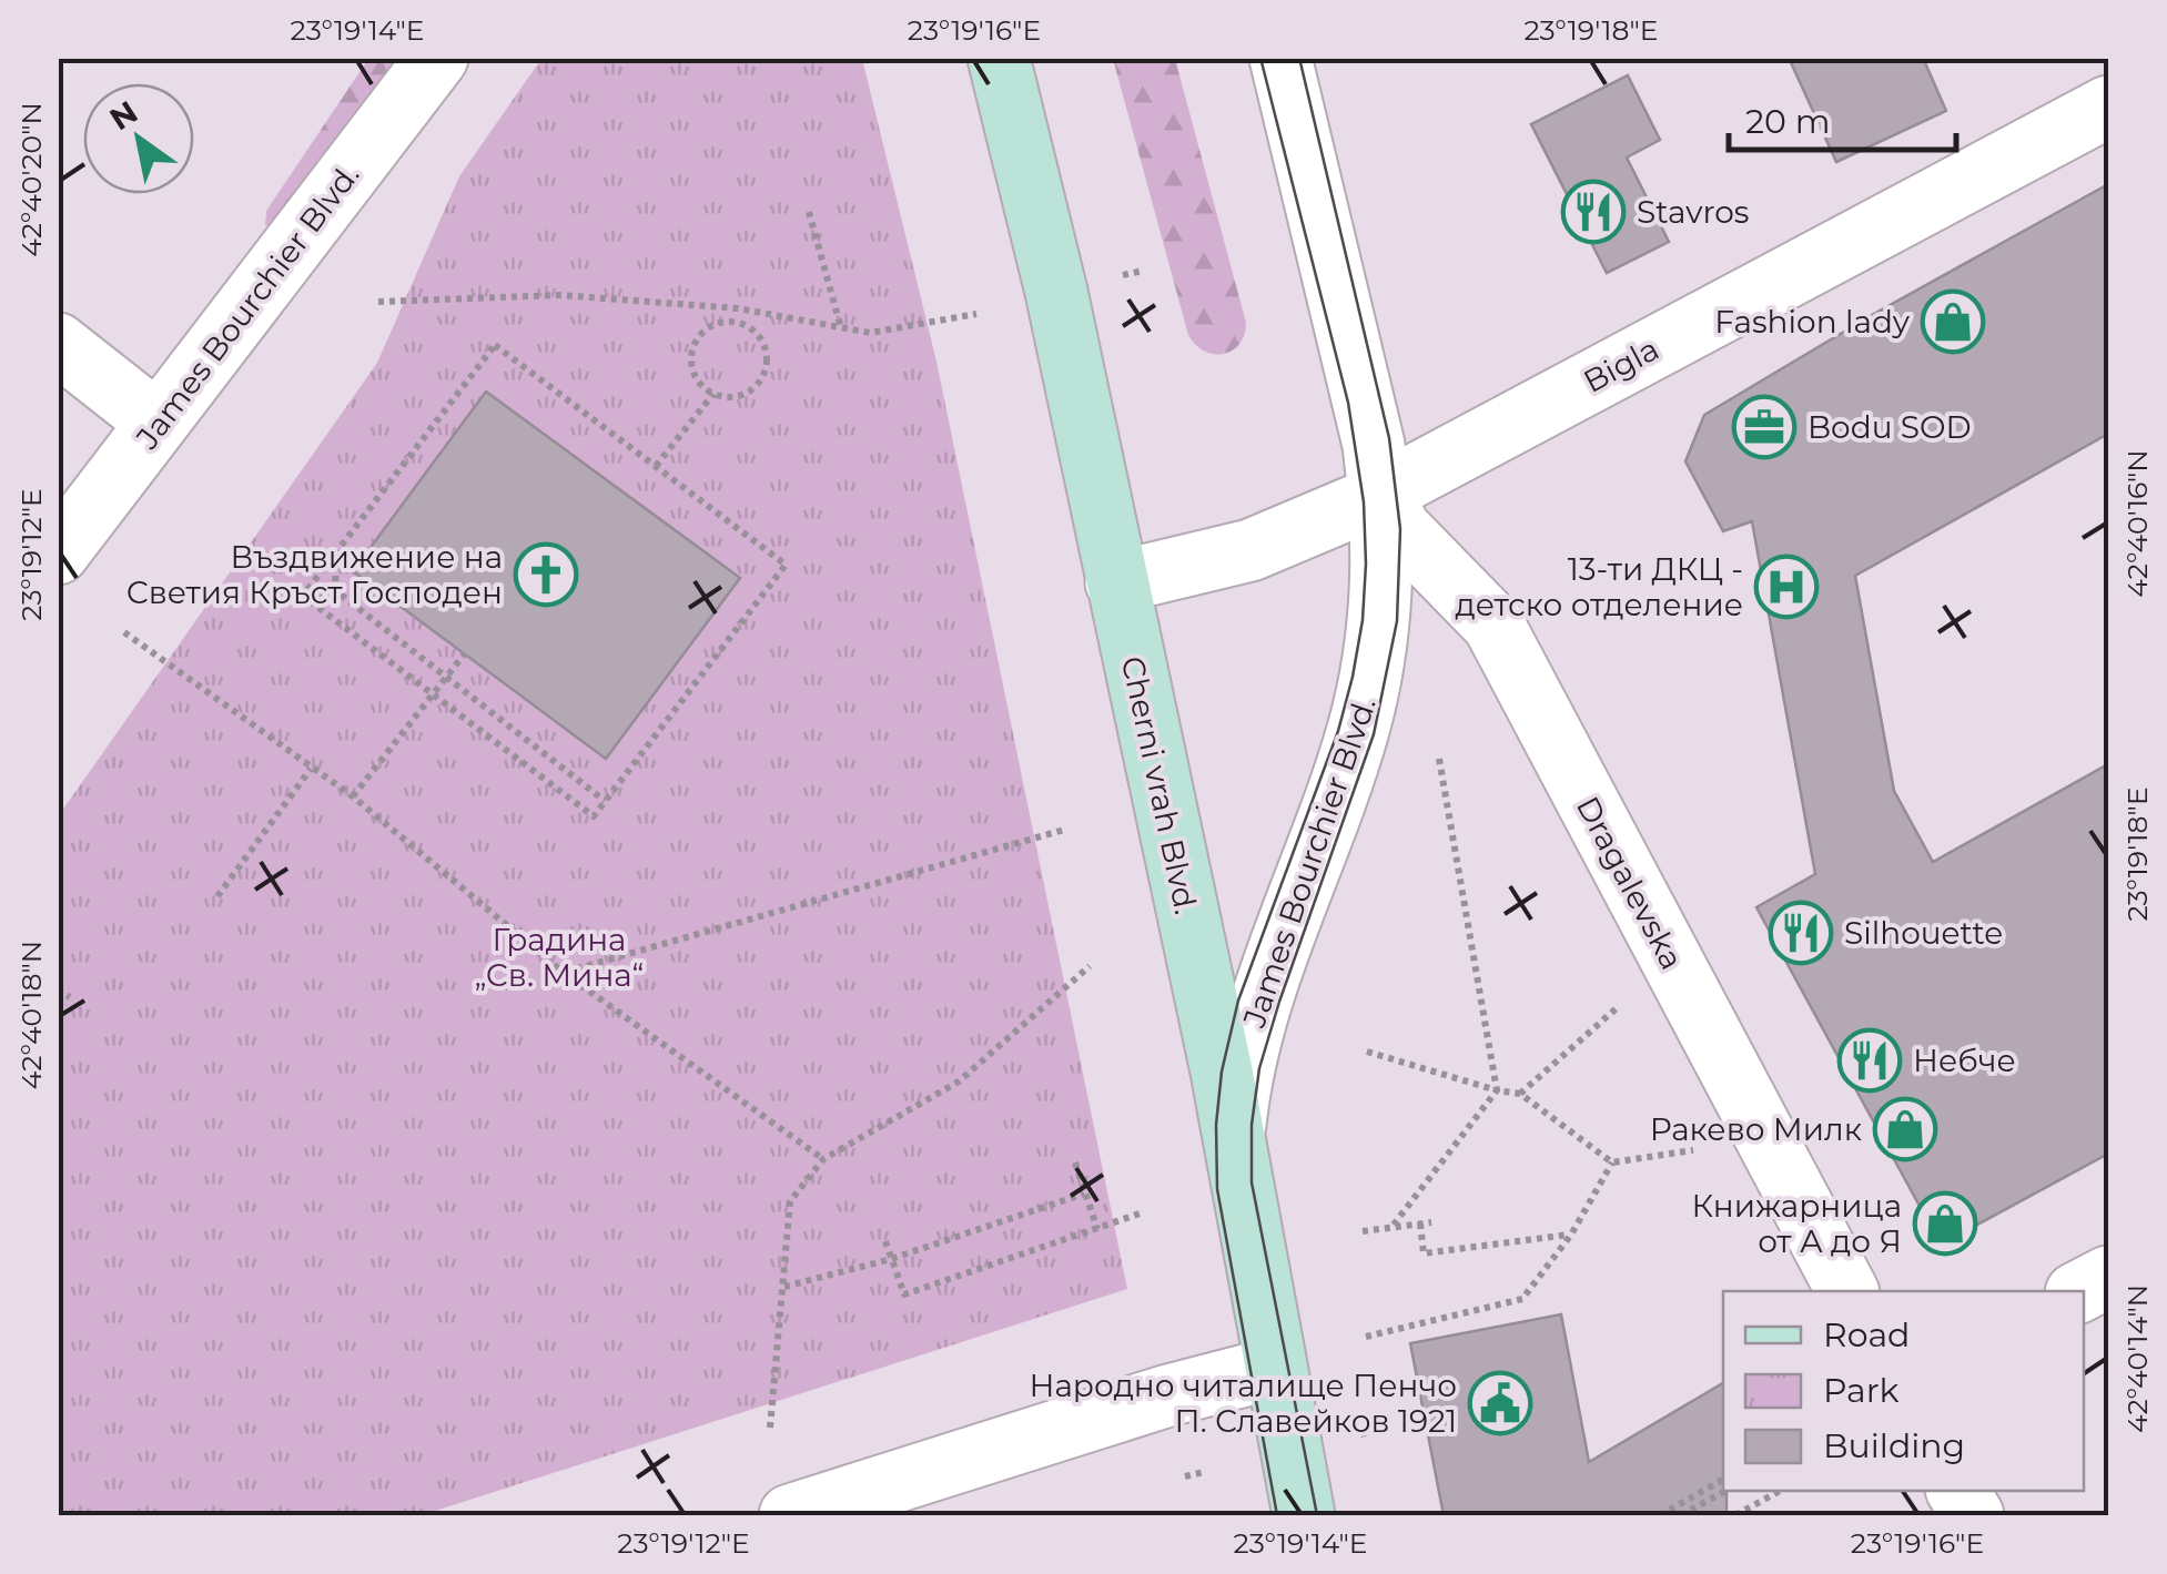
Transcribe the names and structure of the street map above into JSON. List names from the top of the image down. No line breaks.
{"streets":{"main road":["Cherni vrah Blvd."],"street":["James Bourchier Blvd.","Bigla","Dragalevska"]},"crossings":[["James Bourchier Blvd.","Bigla"],["James Bourchier Blvd.","Cherni vrah Blvd."],["James Bourchier Blvd.","Dragalevska"],["Bigla","Cherni vrah Blvd."],["Bigla","Dragalevska"]],"parks":["Градина „Св. Мина“"],"places":{"restaurant":["Stavros","Silhouette","Небче"],"shop":["Fashion lady","Ракево Милк","Книжарница от А до Я"],"office":["Bodu SOD"],"church":["Въздвижение на Светия Кръст Господен"],"hospital":["13-ти ДКЦ - детско отделение"],"public building":["Народно читалище Пенчо П. Славейков 1921"]},"legend":["Road","Park","Building"],"scale_bar":"20 m","north":"top left","coordinates":["23°19'14\"E","23°19'16\"E","23°19'18\"E","42°40'20\"N","42°40'16\"N","23°19'12\"E","42°40'18\"N","42°40'14\"N"]}
